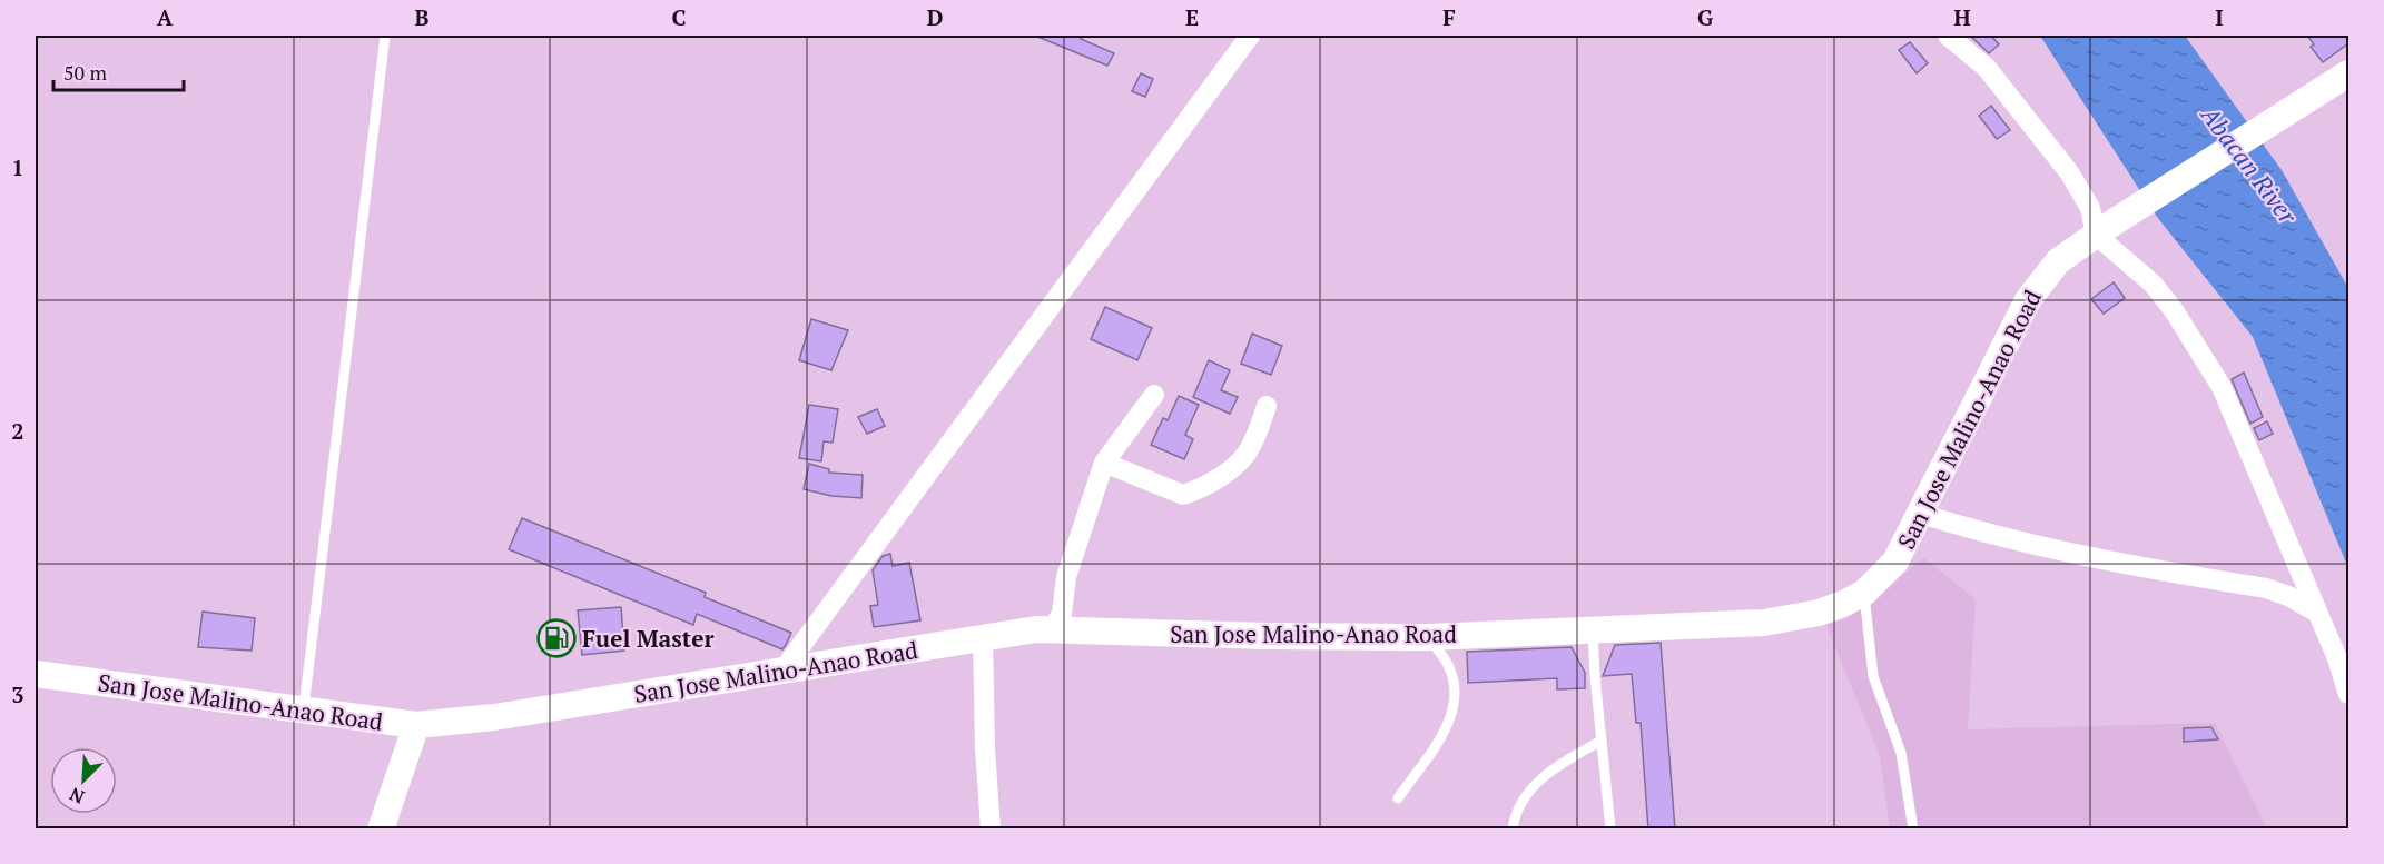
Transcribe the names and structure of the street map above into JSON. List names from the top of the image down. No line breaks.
{"streets":{"main road":["San Jose Malino-Anao Road"]},"water":["Abacan River"],"places":{"fuel station":["Fuel Master"]},"scale_bar":"50 m","north":"bottom left","grid":{"columns":["A","B","C","D","E","F","G","H","I"],"rows":["1","2","3"]}}
